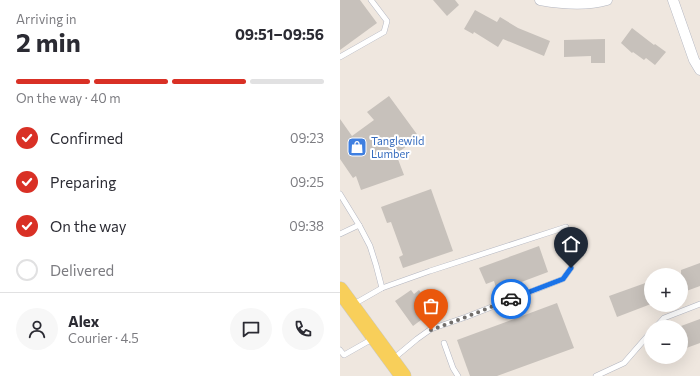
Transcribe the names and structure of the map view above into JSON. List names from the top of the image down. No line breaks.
{"places":{"shop":["Tanglewild Lumber"]},"page":{"heading":["2 min","Arriving in","09:51–09:56"],"panel":["Alex","Courier · 4.5"],"bar":"On the way · 40 m","list":[["Confirmed","09:23"],["Preparing","09:25"],["On the way","09:38"],"Delivered"],"map_buttons":["+","−"]}}
